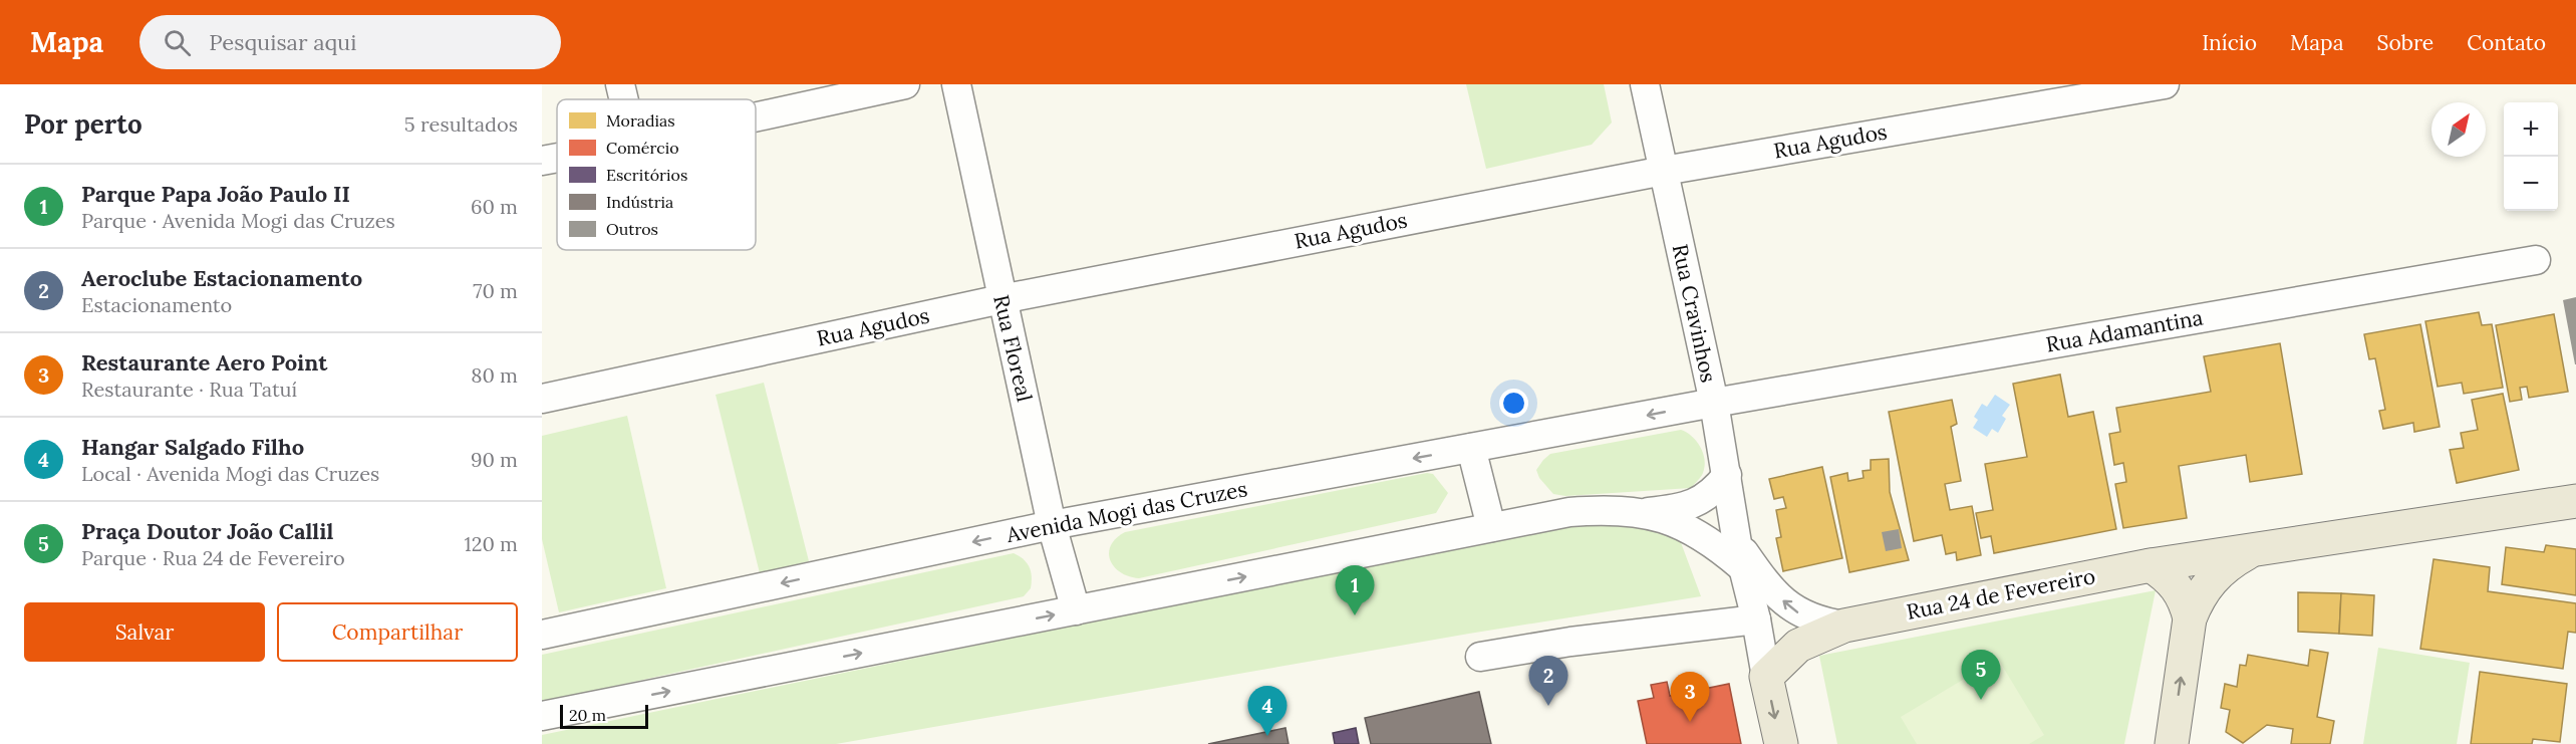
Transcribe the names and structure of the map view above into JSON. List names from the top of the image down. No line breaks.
{"streets":{"main road":["Rua 24 de Fevereiro"],"street":["Rua Agudos","Rua Cravinhos","Rua Adamantina","Rua Floreal","Avenida Mogi das Cruzes"]},"crossings":[["Rua Agudos","Rua Cravinhos"],["Rua Agudos","Rua Floreal"],["Rua Cravinhos","Rua Adamantina"],["Rua Cravinhos","Avenida Mogi das Cruzes"],["Rua Cravinhos","Rua 24 de Fevereiro"],["Rua Adamantina","Avenida Mogi das Cruzes"],["Rua Floreal","Avenida Mogi das Cruzes"]],"legend":["Moradias","Comércio","Escritórios","Indústria","Outros"],"scale_bar":"20 m","north":"top right","page":{"header":"Mapa","search":"Pesquisar aqui","nav":["Início","Mapa","Sobre","Contato"],"heading":["Por perto","5 resultados"],"map_buttons":["+","−"],"list":[{"mark":"1","name":"Parque Papa João Paulo II","note":"Parque · Avenida Mogi das Cruzes","value":"60 m"},{"mark":"2","name":"Aeroclube Estacionamento","note":"Estacionamento","value":"70 m"},{"mark":"3","name":"Restaurante Aero Point","note":"Restaurante · Rua Tatuí","value":"80 m"},{"mark":"4","name":"Hangar Salgado Filho","note":"Local · Avenida Mogi das Cruzes","value":"90 m"},{"mark":"5","name":"Praça Doutor João Callil","note":"Parque · Rua 24 de Fevereiro","value":"120 m"}],"pins":["1","5","2","3","4"],"buttons":["Salvar","Compartilhar"],"scale":"20 m"}}
